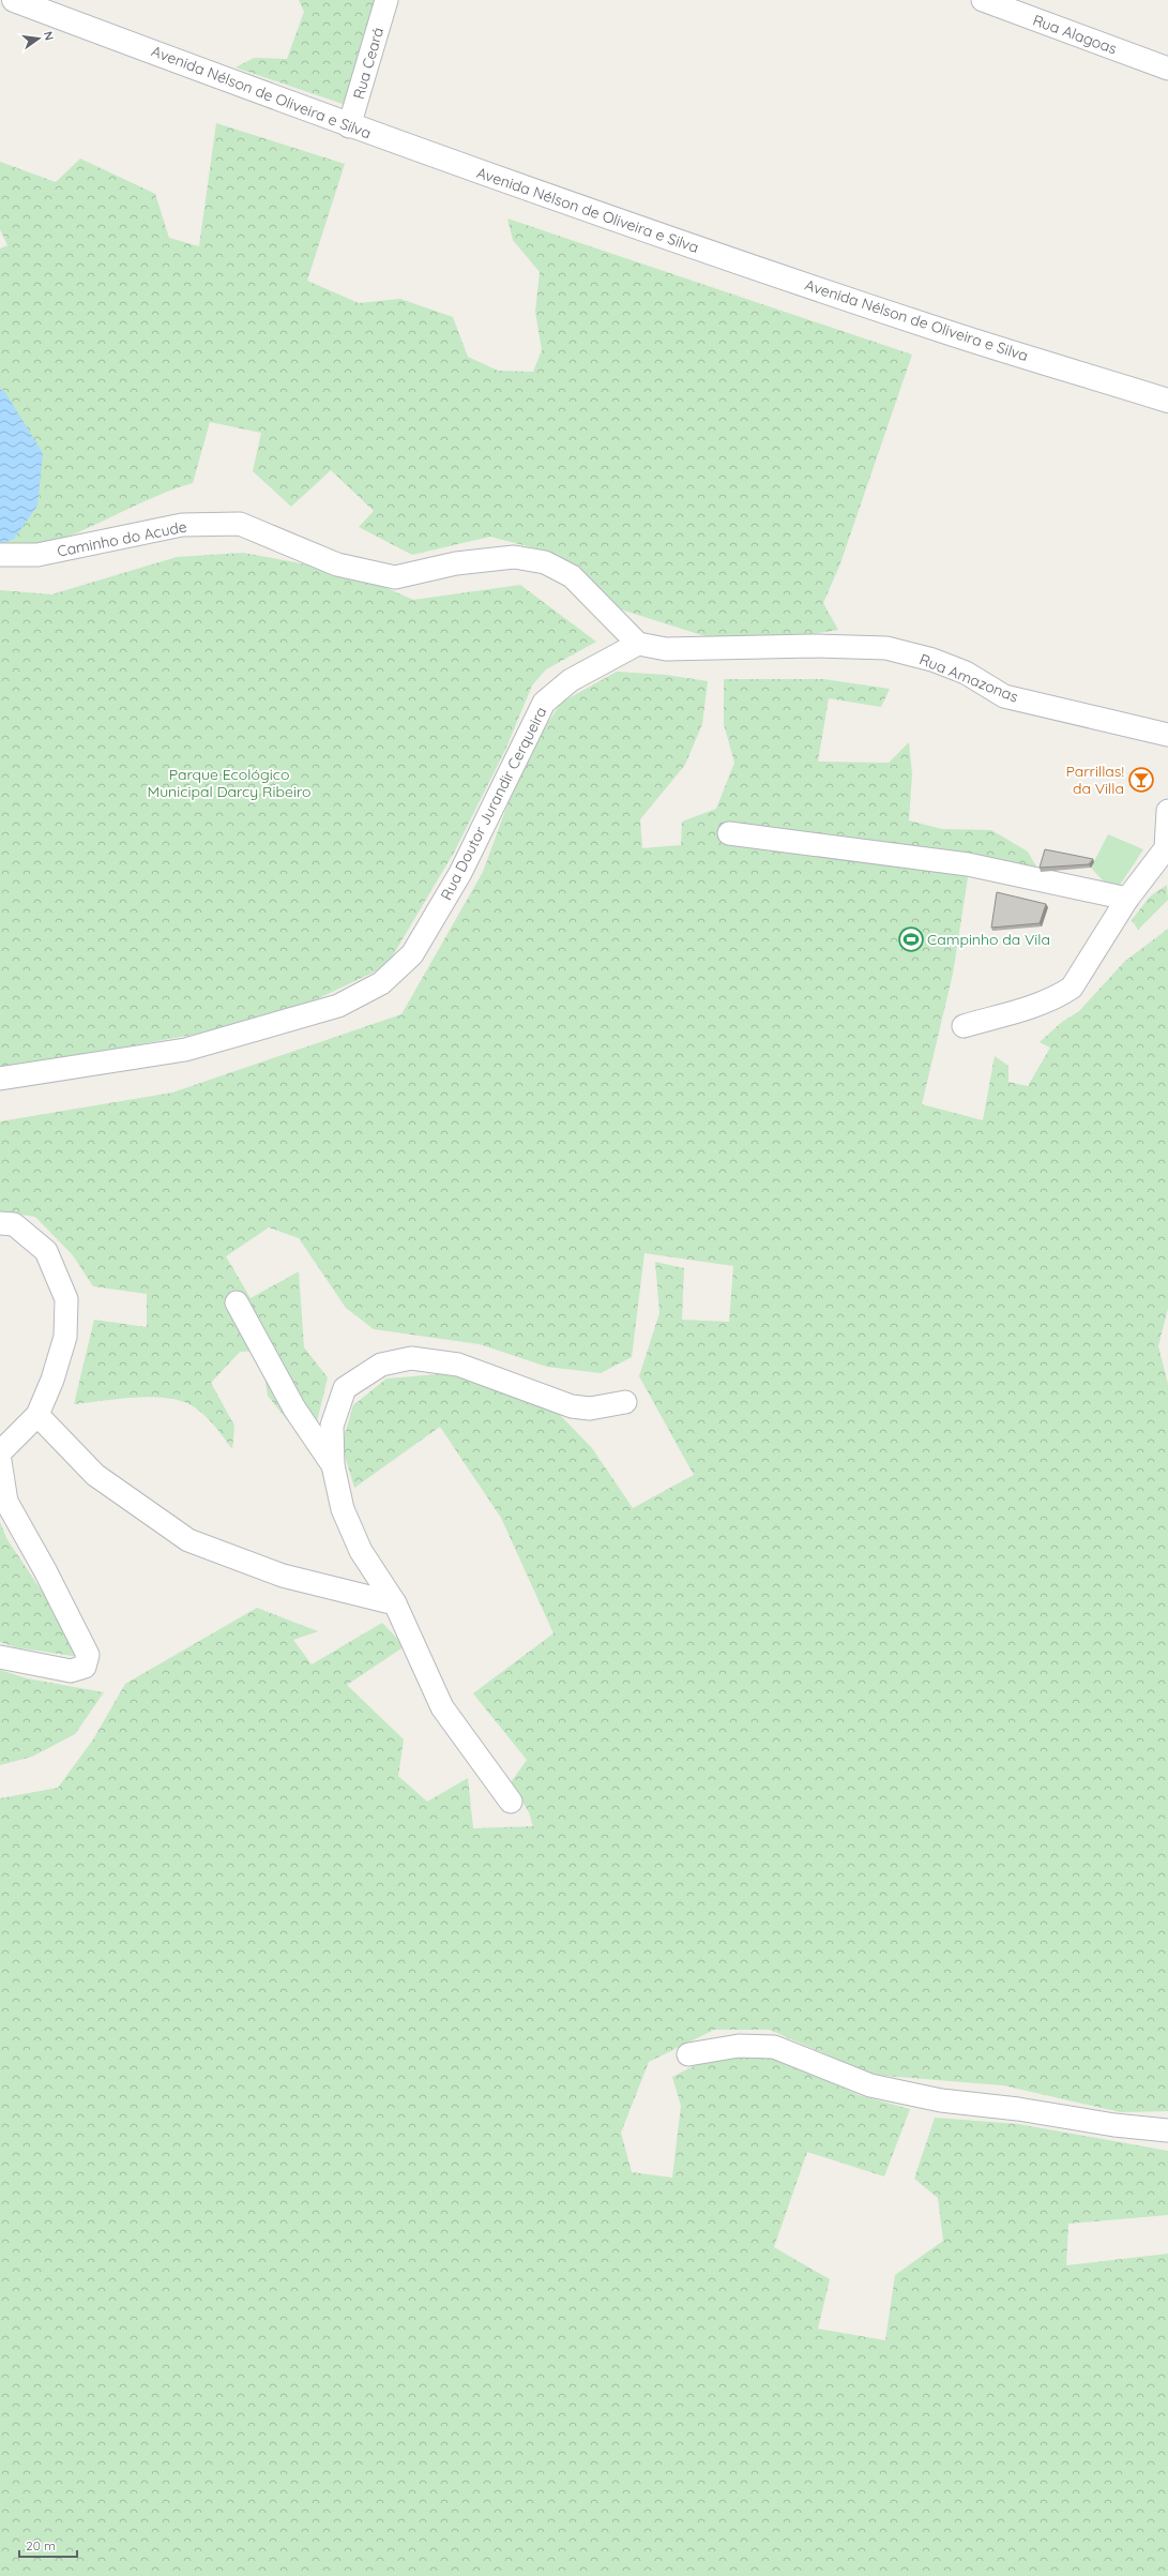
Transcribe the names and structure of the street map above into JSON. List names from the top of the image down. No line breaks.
{"streets":{"street":["Rua Alagoas","Rua Ceará","Avenida Nélson de Oliveira e Silva","Caminho do Acude","Rua Amazonas","Rua Doutor Jurandir Cerqueira"]},"crossings":[["Rua Ceará","Avenida Nélson de Oliveira e Silva"],["Caminho do Acude","Rua Amazonas"],["Caminho do Acude","Rua Doutor Jurandir Cerqueira"],["Rua Amazonas","Rua Doutor Jurandir Cerqueira"]],"parks":["Parque Ecológico Municipal Darcy Ribeiro"],"places":{"bar":["Parrillas! da Villa"],"sports":["Campinho da Vila"]},"scale_bar":"20 m","north":"right"}
